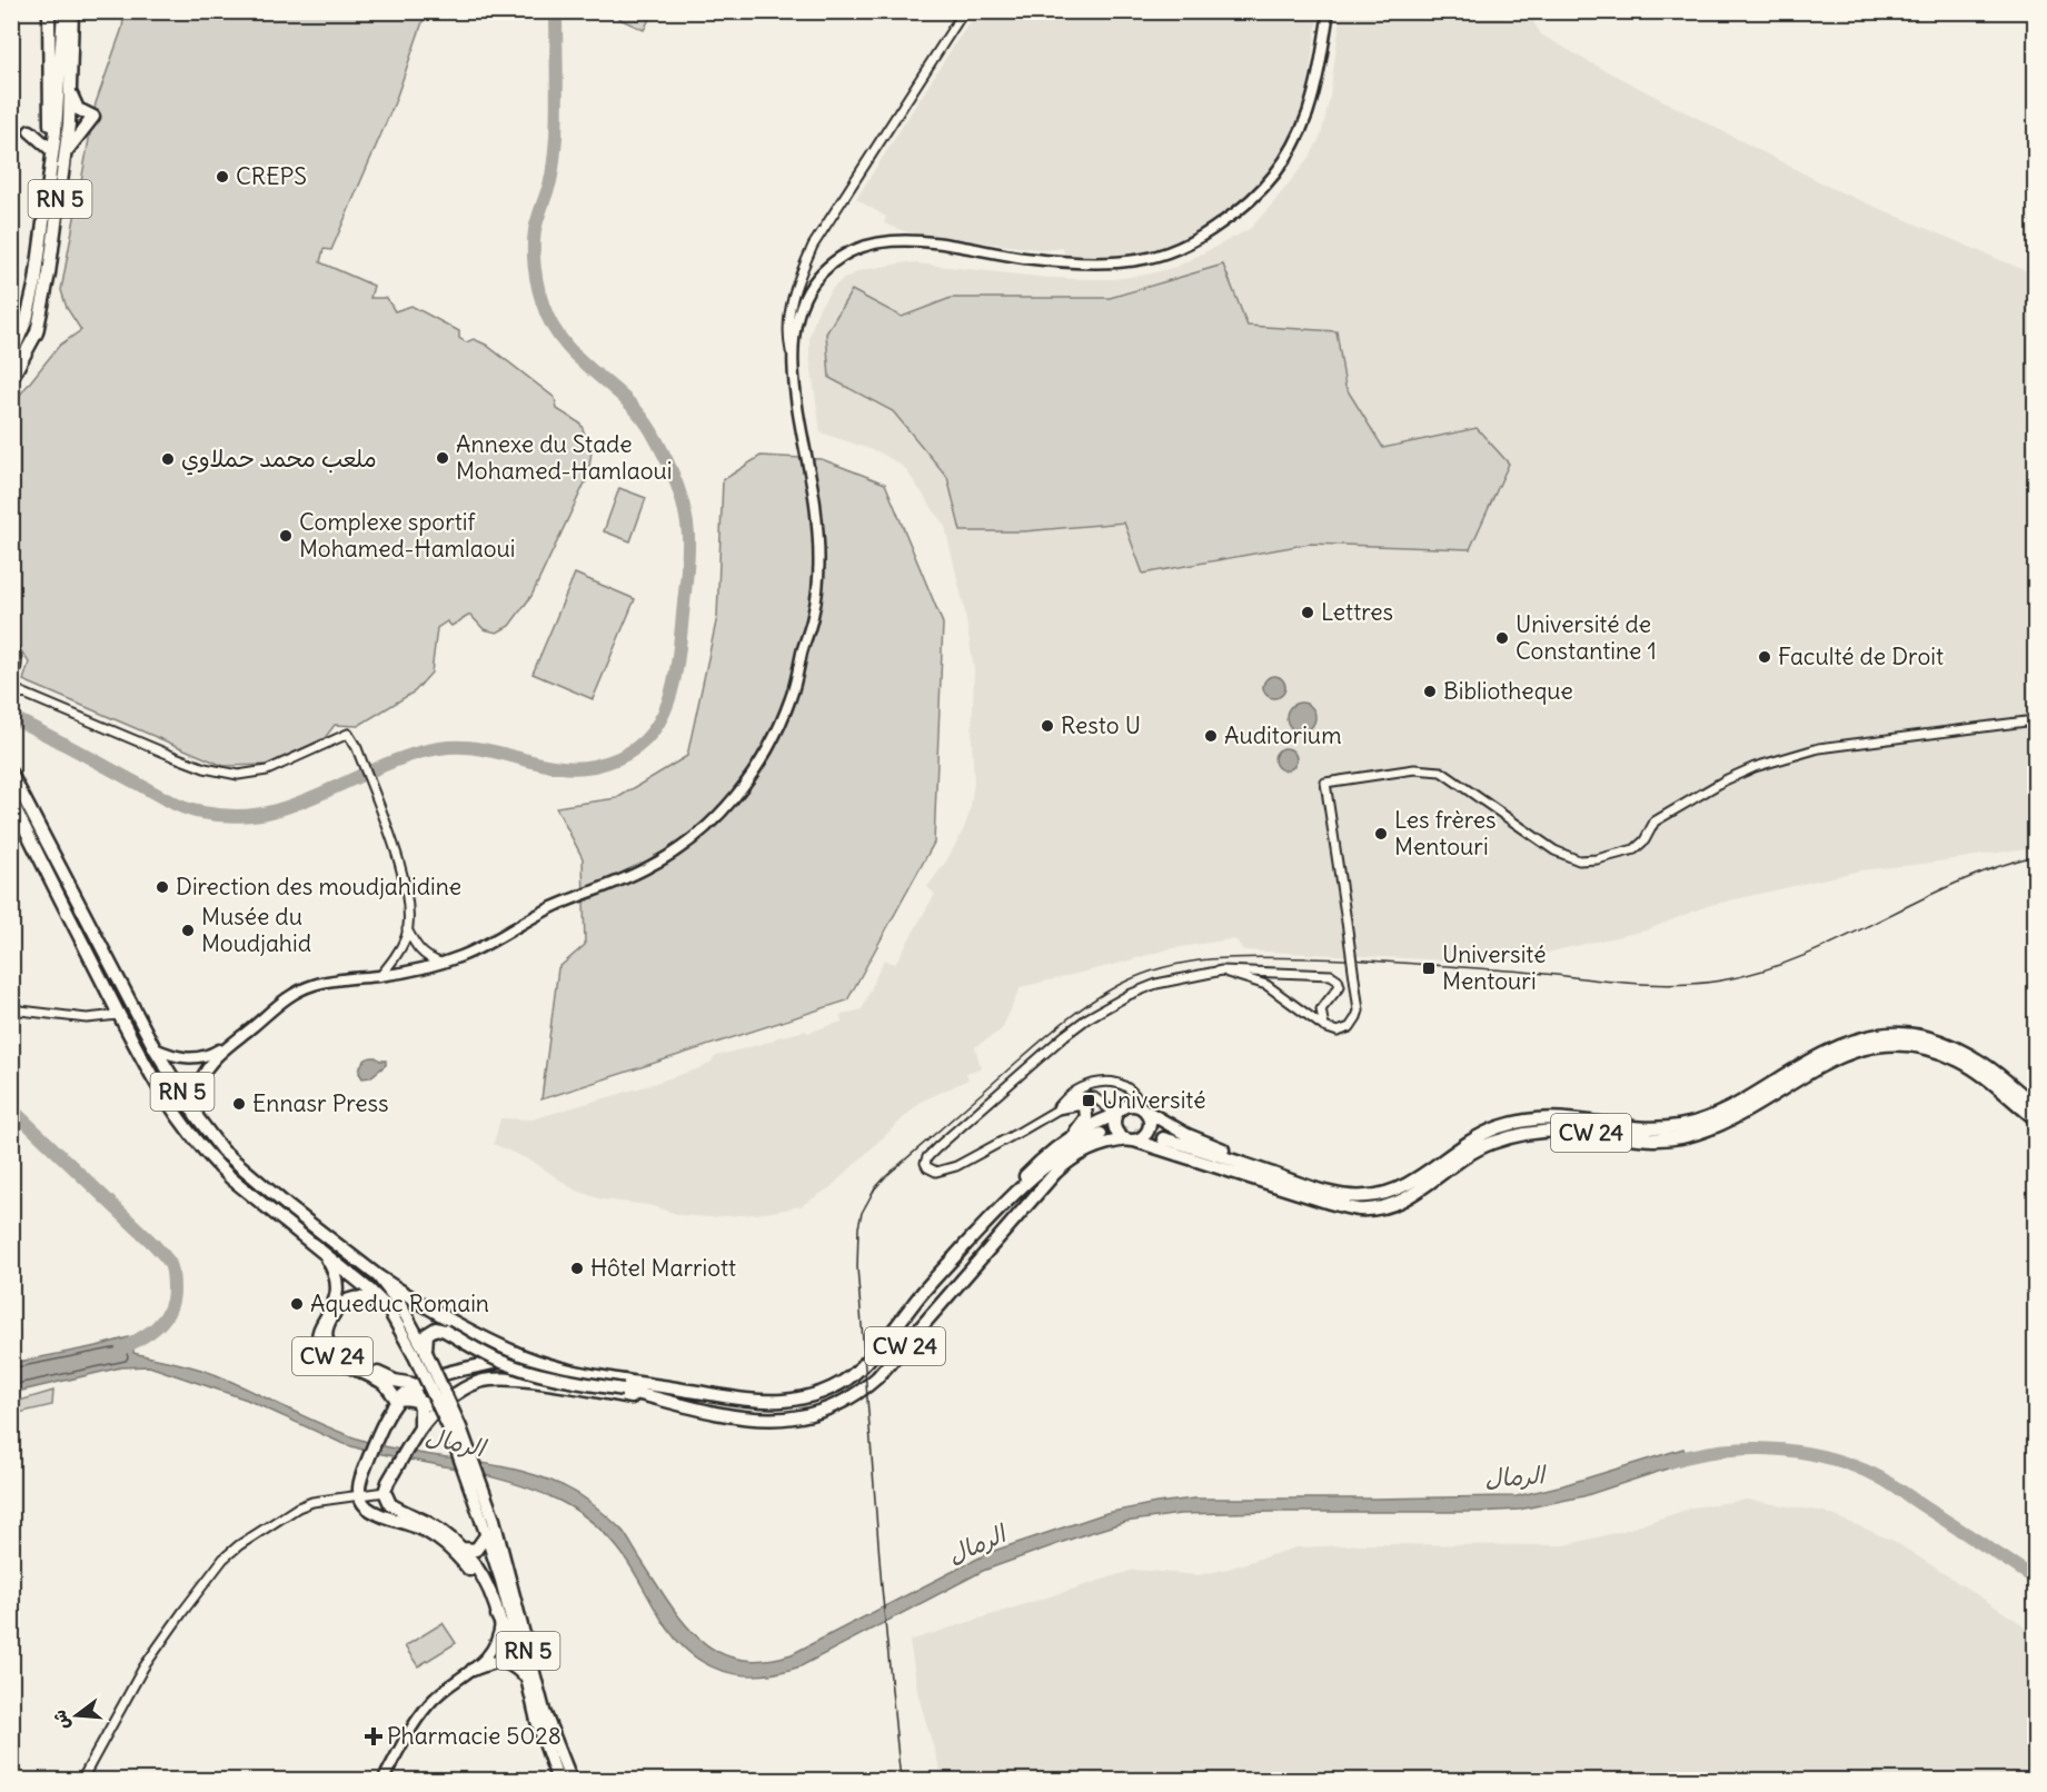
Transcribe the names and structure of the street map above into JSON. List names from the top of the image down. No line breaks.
{"streets":{"highway":["RN 5","CW 24"]},"crossings":[["RN 5","CW 24"]],"water":["الرمال"],"places":{"other":["CREPS","Annexe du Stade Mohamed-Hamlaoui","ملعب محمد حملاوي","Complexe sportif Mohamed-Hamlaoui","Lettres","Université de Constantine 1","Faculté de Droit","Bibliotheque","Resto U","Auditorium","Les frères Mentouri","Direction des moudjahidine","Musée du Moudjahid","Ennasr Press","Hôtel Marriott","Aqueduc Romain"],"transit":["Université Mentouri","Université"],"health":["Pharmacie 5028"]},"north":"left"}
